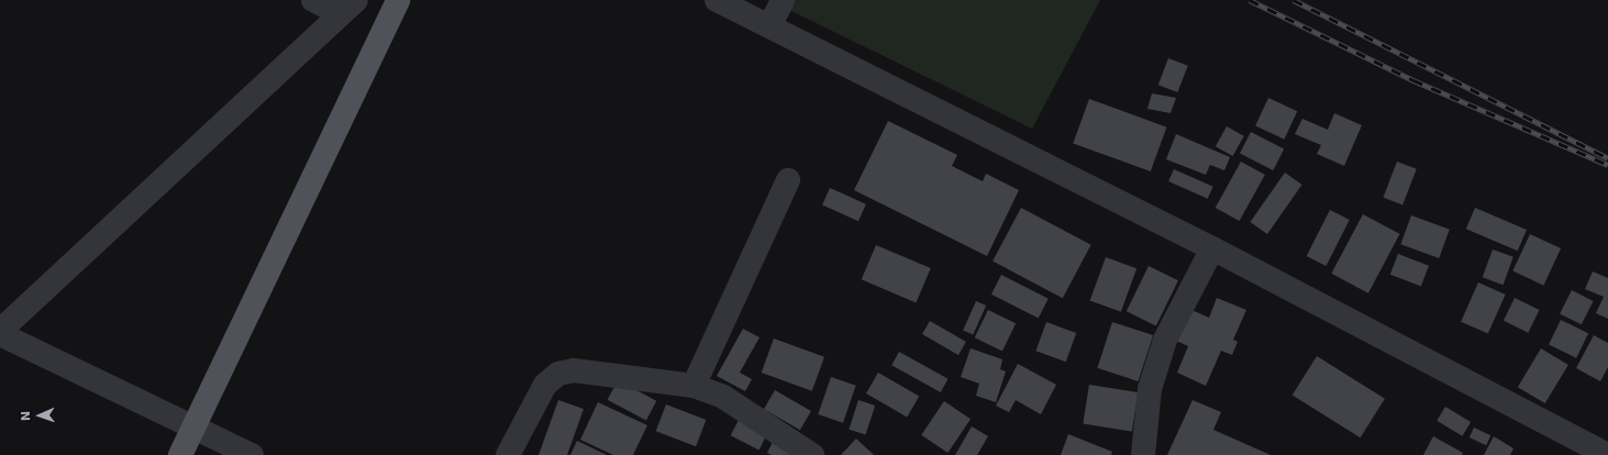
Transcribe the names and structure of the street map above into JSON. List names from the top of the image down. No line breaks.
{"north":"left"}
